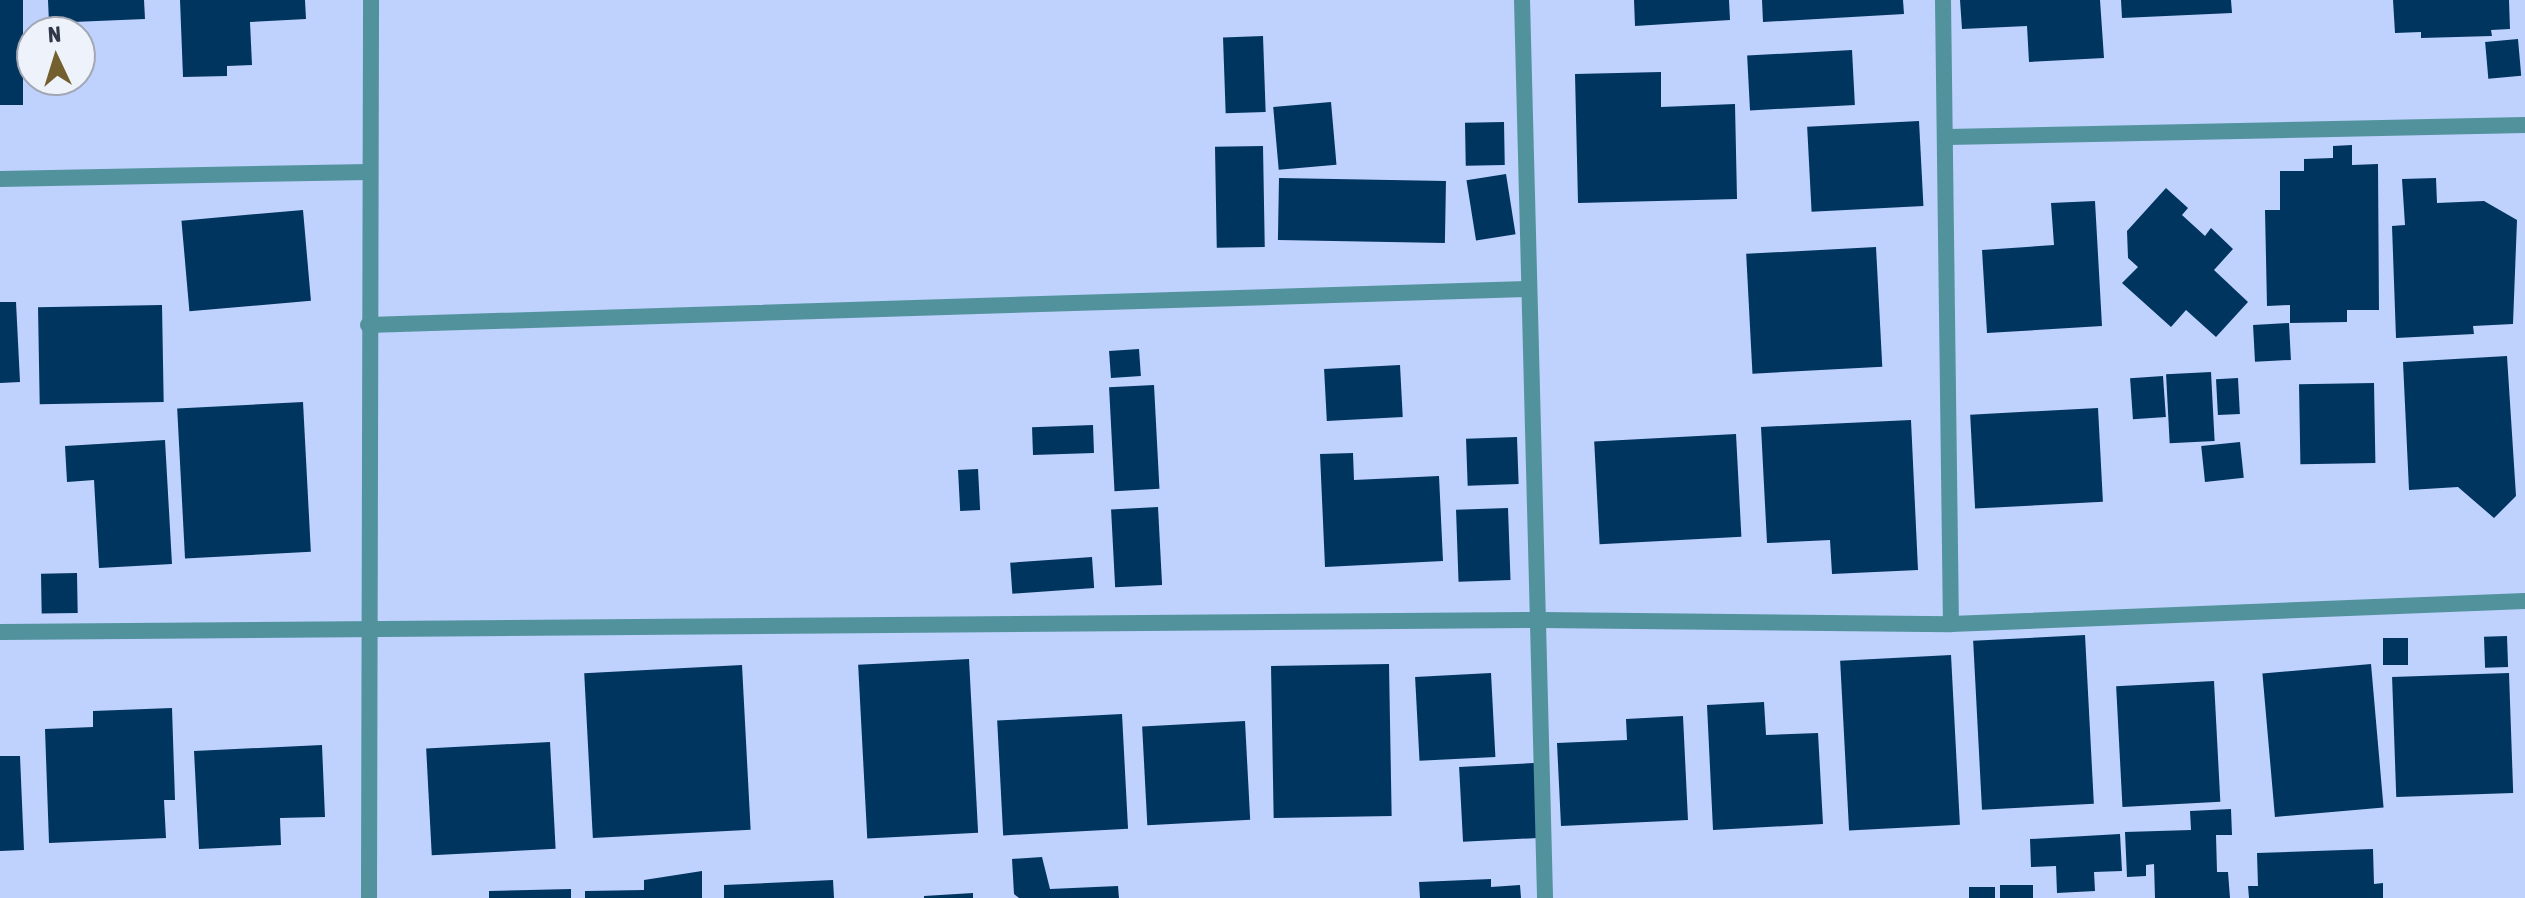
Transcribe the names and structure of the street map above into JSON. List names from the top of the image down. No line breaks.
{"north":"top"}
